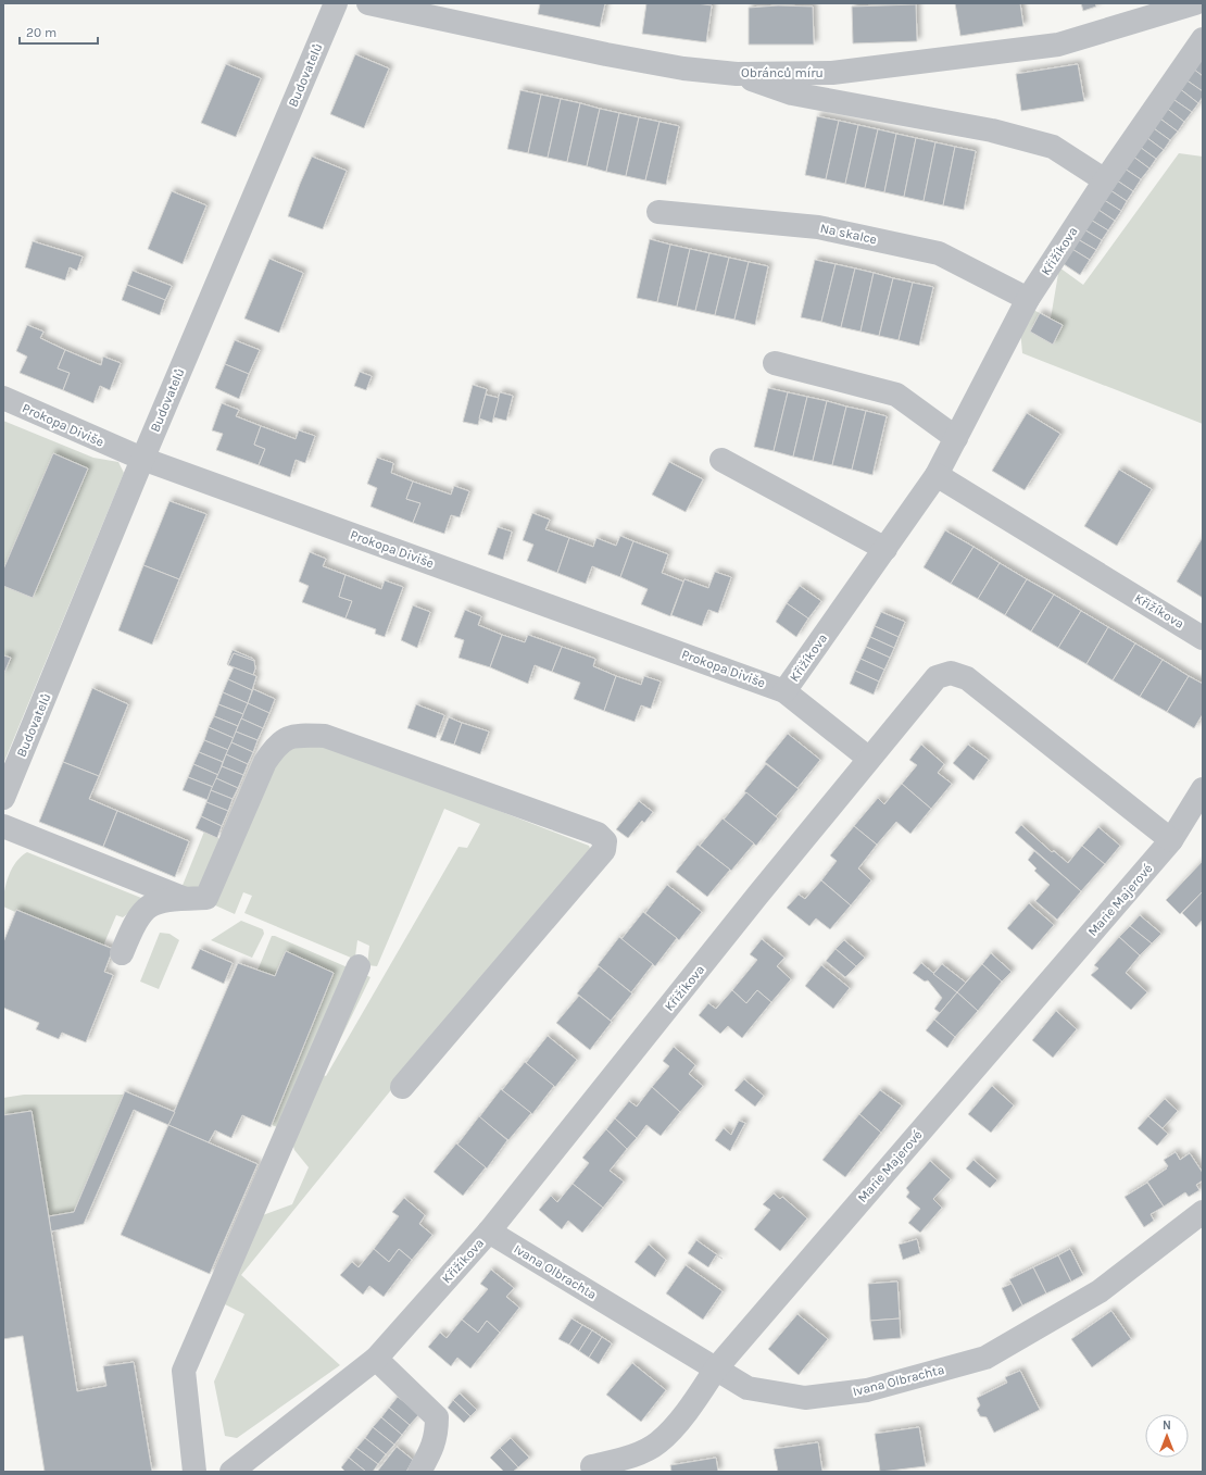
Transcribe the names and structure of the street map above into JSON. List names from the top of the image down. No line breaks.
{"streets":{"street":["Obránců míru","Budovatelů","Na skalce","Křižíkova","Prokopa Diviše","Marie Majerové","Ivana Olbrachta"]},"crossings":[["Budovatelů","Prokopa Diviše"],["Na skalce","Křižíkova"],["Křižíkova","Prokopa Diviše"],["Křižíkova","Ivana Olbrachta"],["Marie Majerové","Ivana Olbrachta"]],"scale_bar":"20 m","north":"top"}
